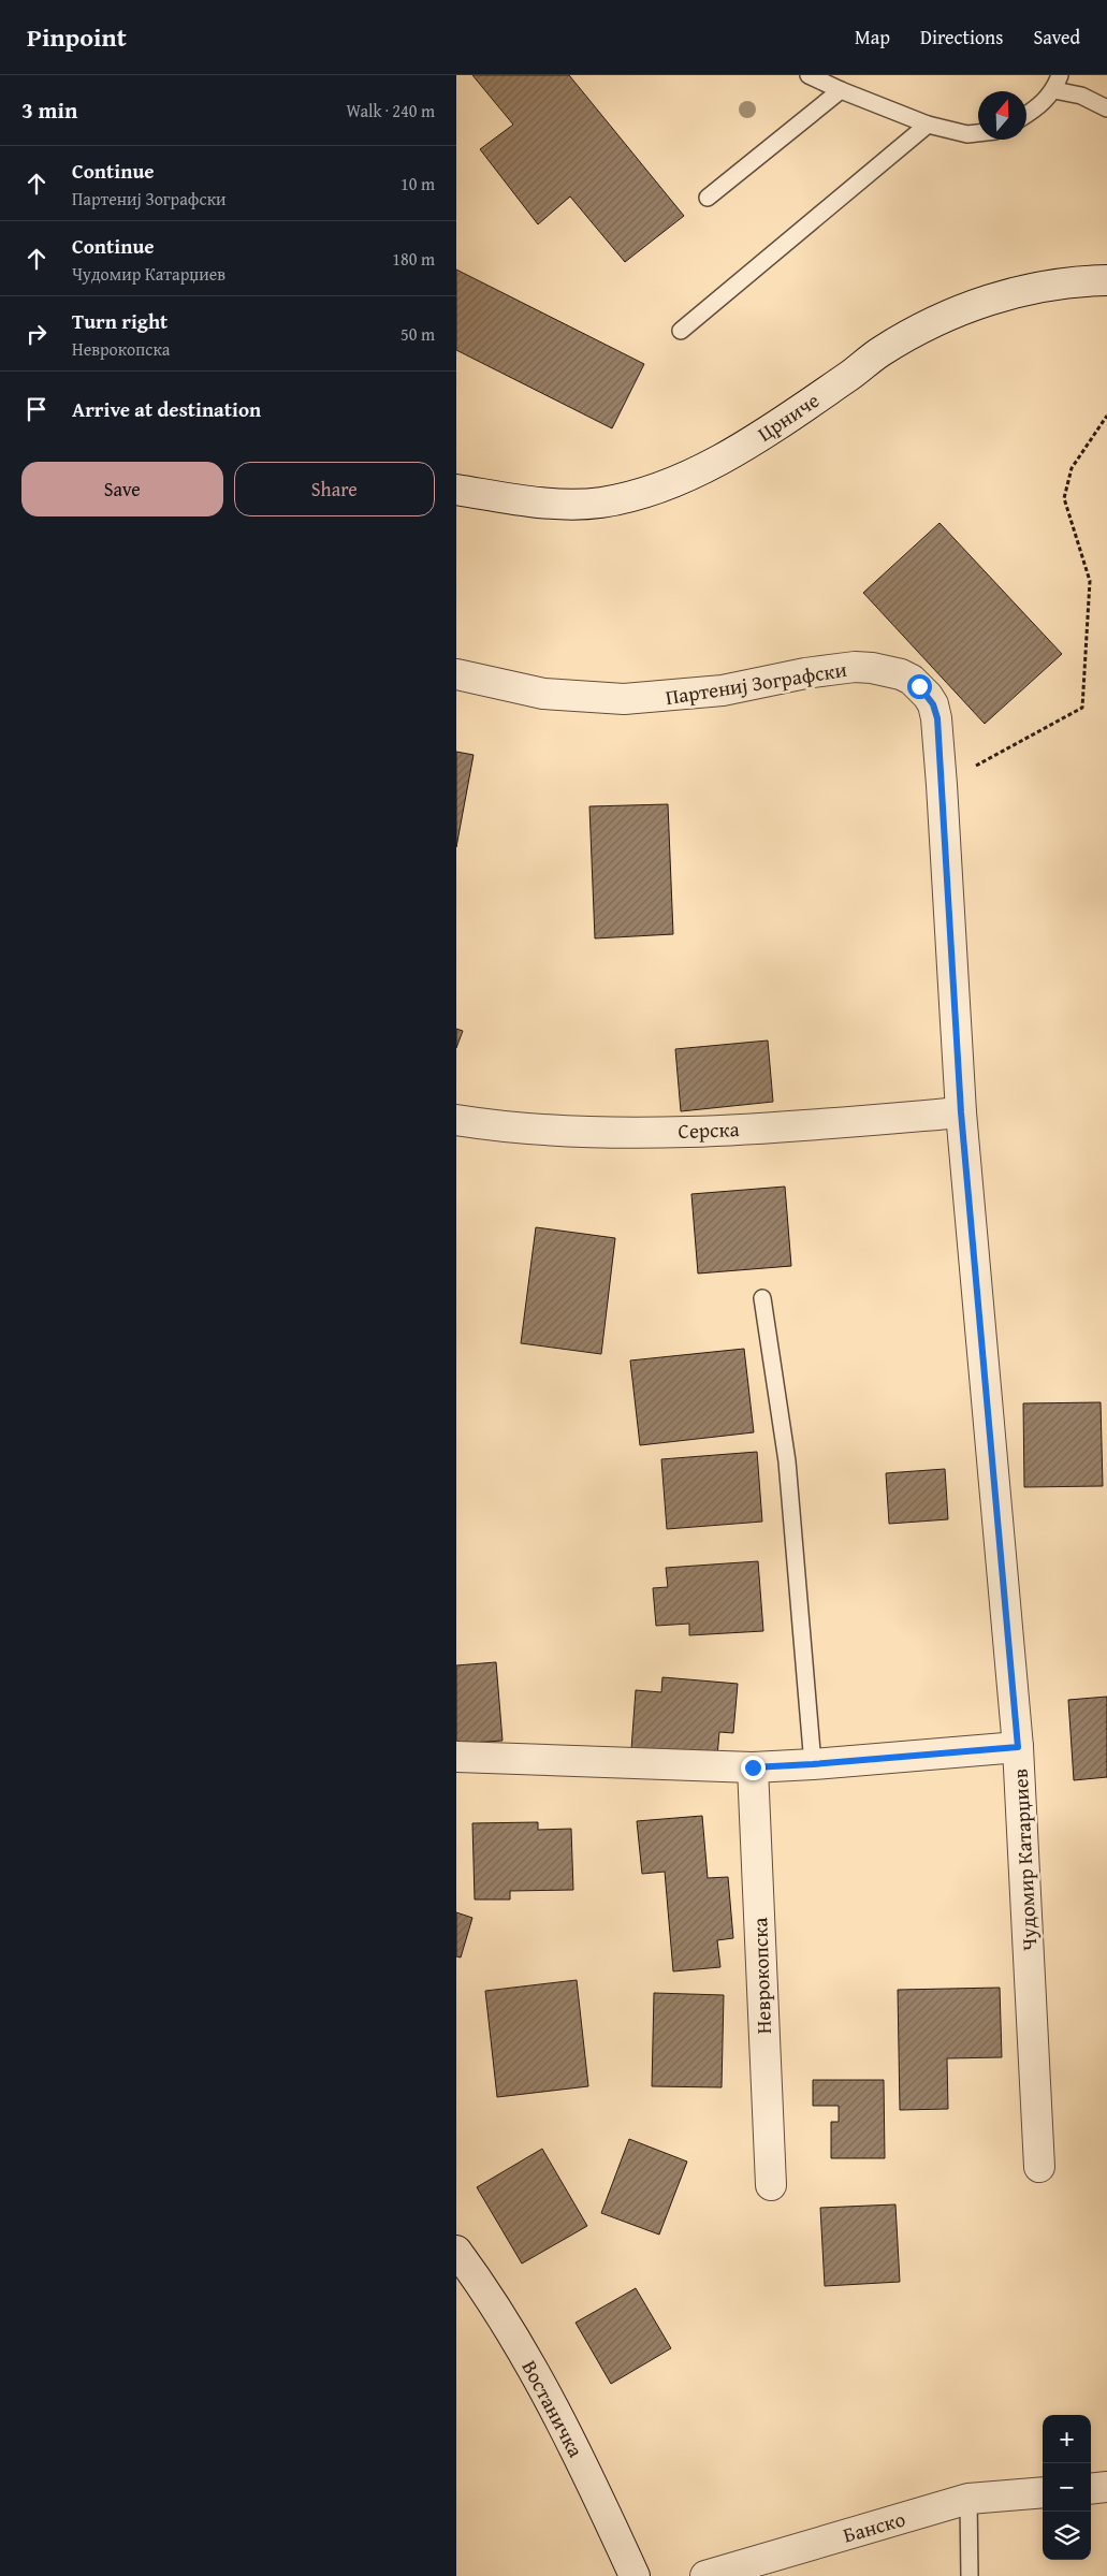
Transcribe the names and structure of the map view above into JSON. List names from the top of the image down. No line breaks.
{"streets":{"street":["Црниче","Партениј Зографски","Серска","Чудомир Катарџиев","Неврокопска","Востаничка","Банско"]},"crossings":[["Партениј Зографски","Чудомир Катарџиев"],["Серска","Чудомир Катарџиев"]],"north":"top","page":{"header":"Pinpoint","nav":["Map","Directions","Saved"],"heading":["3 min","Walk · 240 m"],"list":[["Continue","Партениј Зографски","10 m"],["Continue","Чудомир Катарџиев","180 m"],["Turn right","Неврокопска","50 m"],"Arrive at destination"],"buttons":["Save","Share"],"map_buttons":["+","−"]}}
